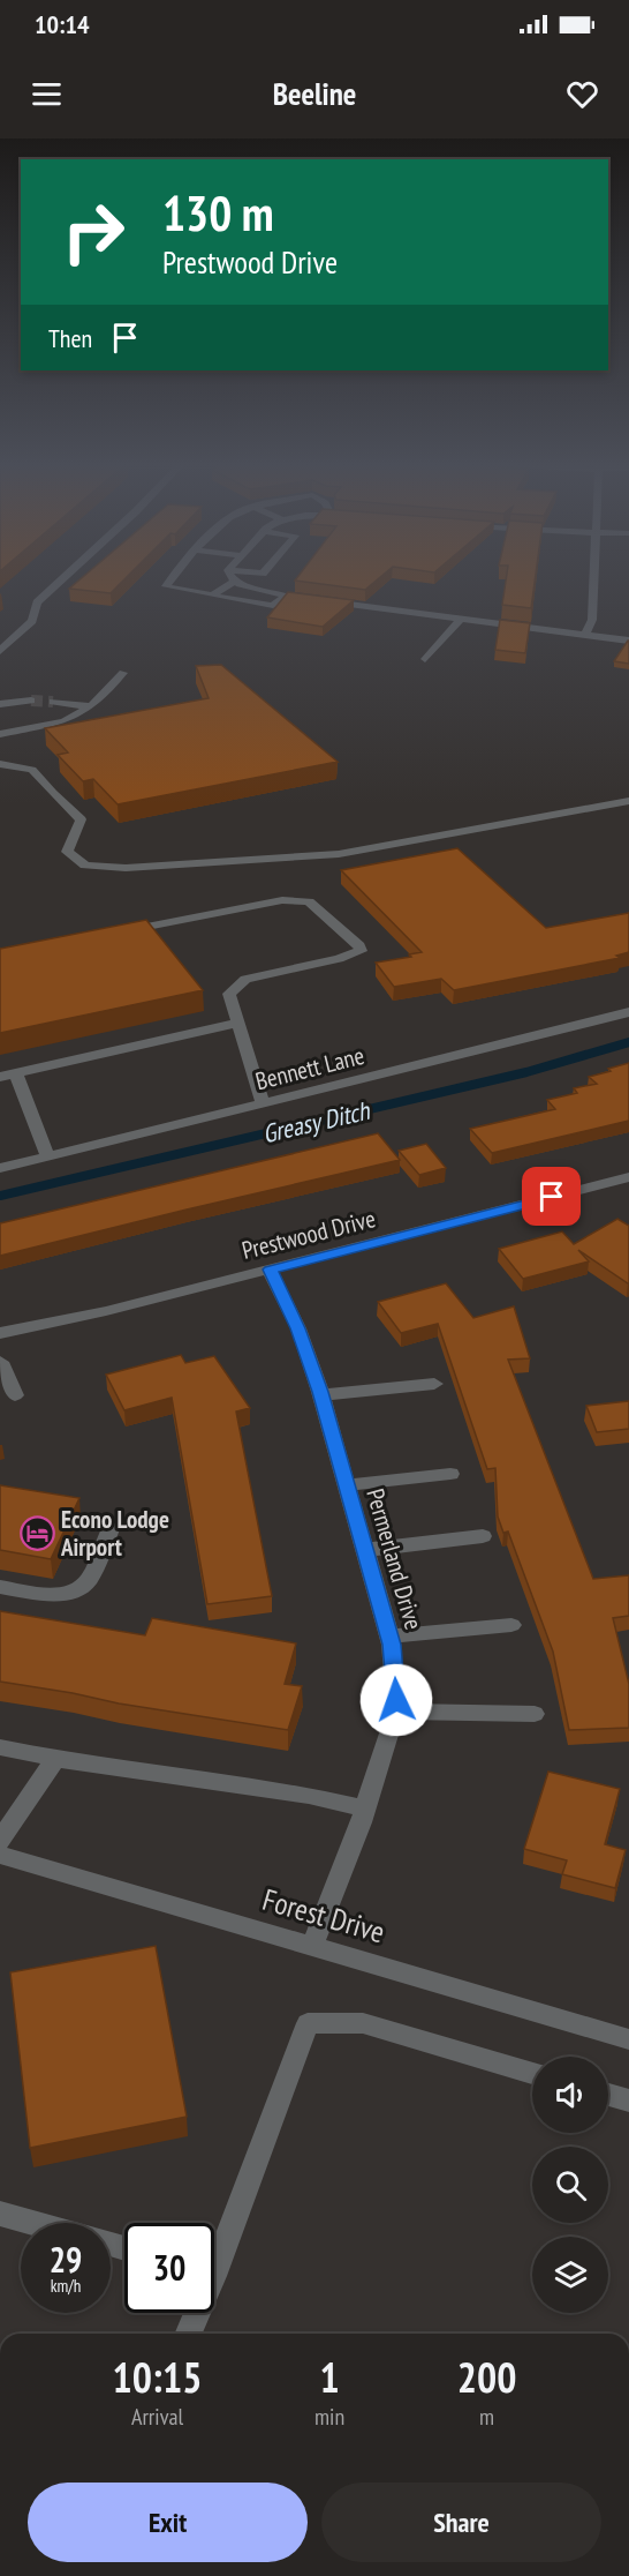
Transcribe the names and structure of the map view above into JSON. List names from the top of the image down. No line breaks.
{"streets":{"street":["Bennett Lane","Prestwood Drive","Permerland Drive","Forest Drive"]},"crossings":[["Prestwood Drive","Permerland Drive"],["Permerland Drive","Forest Drive"]],"water":["Greasy Ditch"],"places":{"hotel":["Econo Lodge Airport"]},"page":{"status":"10:14","header":"Beeline","turn":["130 m","Prestwood Drive"],"then":"Then","speed":"29 km/h","limit":"30","eta":["10:15","Arrival","1","min","200","m"],"buttons":["Exit","Share"]}}
